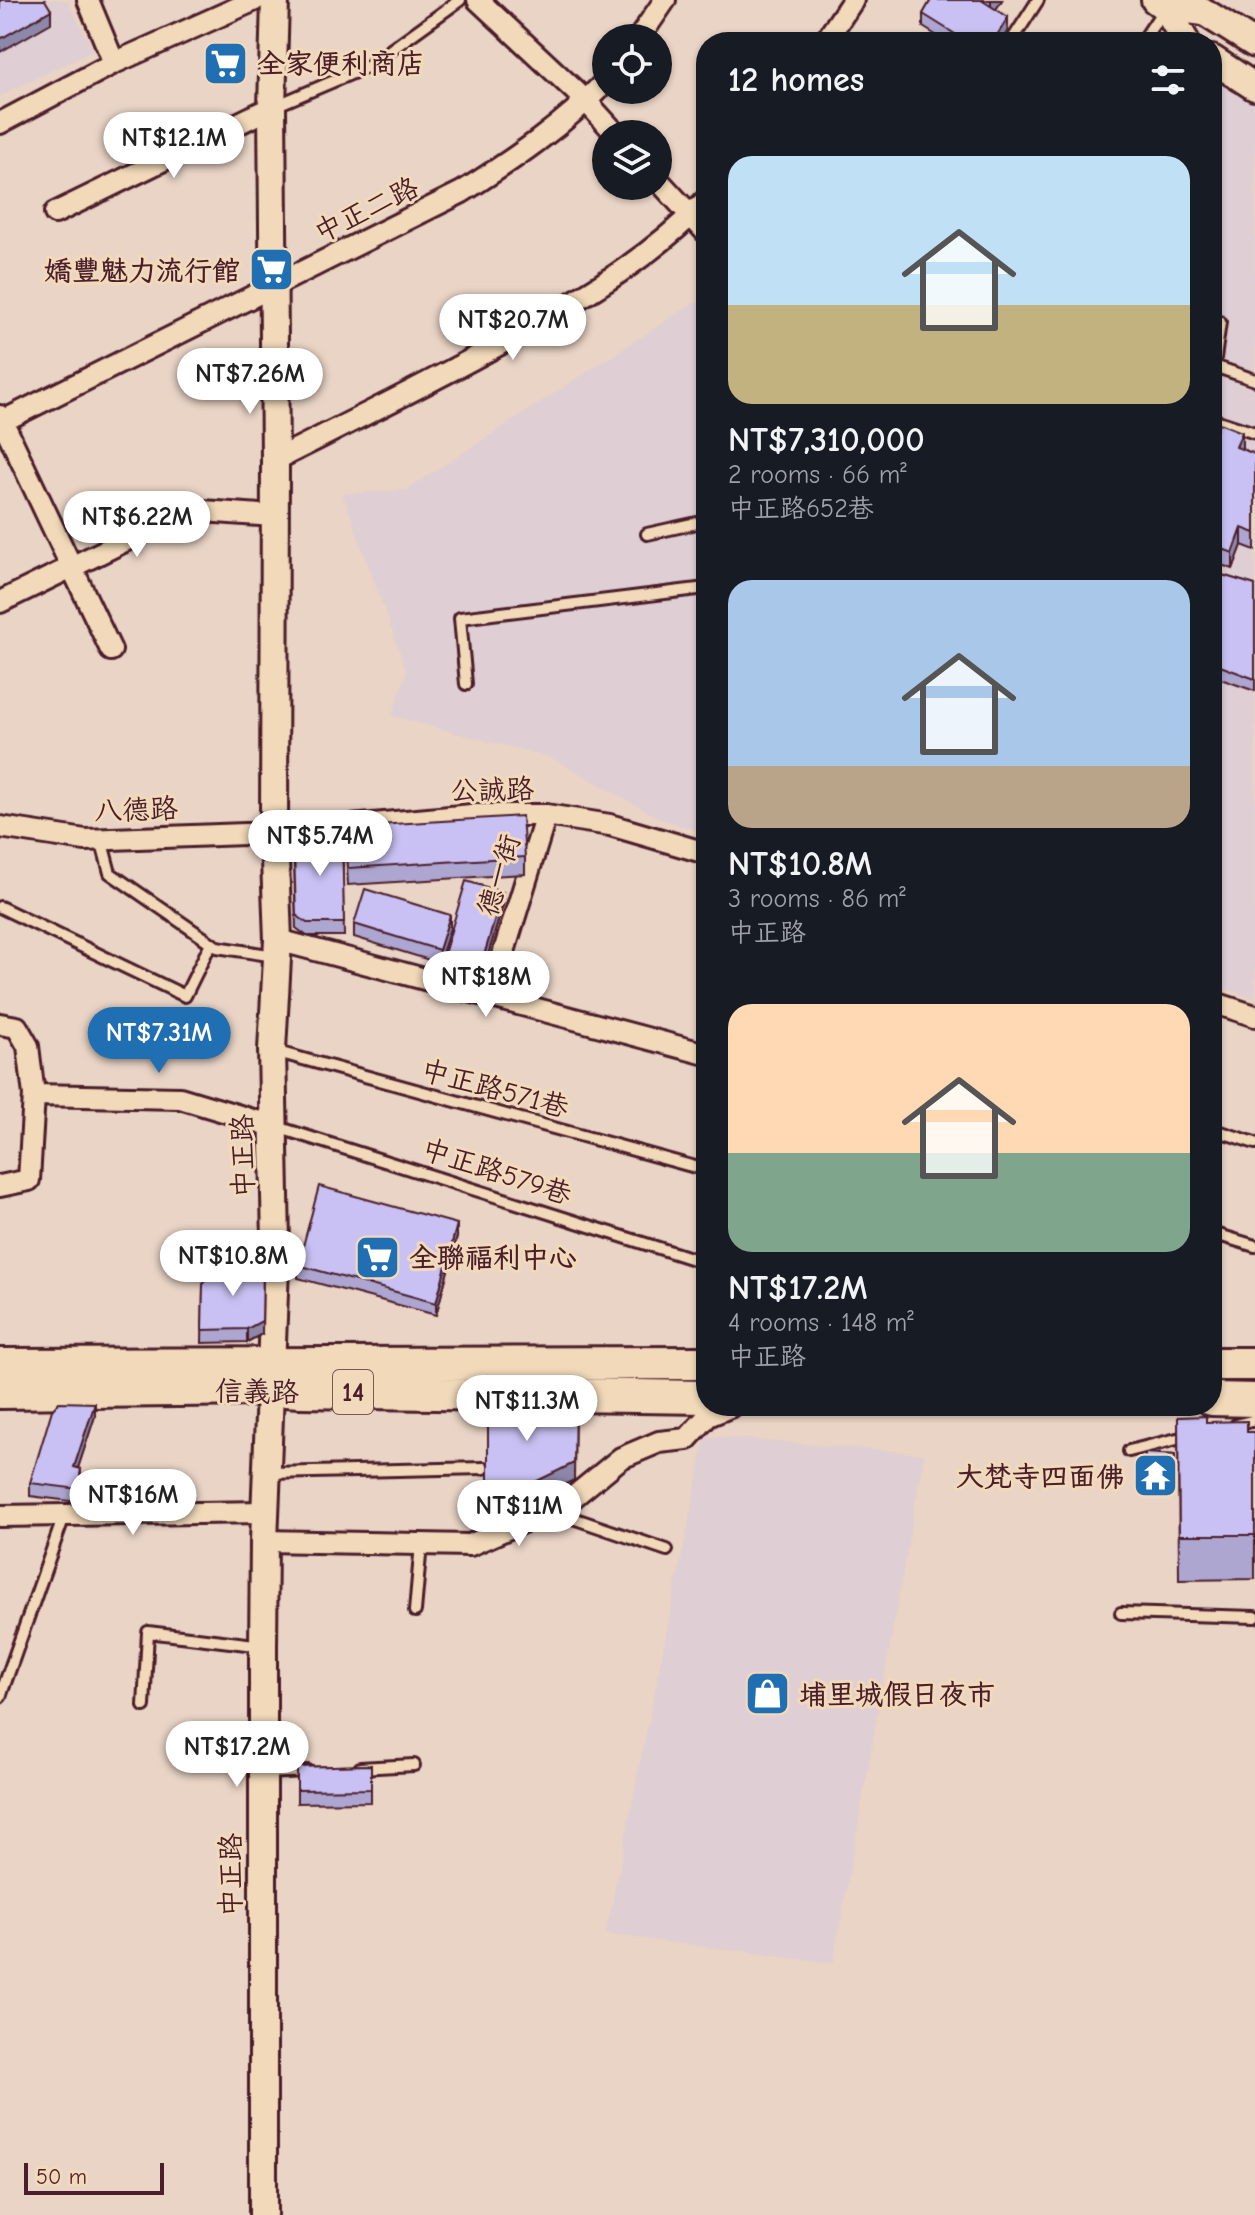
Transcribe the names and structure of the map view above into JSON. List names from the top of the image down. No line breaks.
{"streets":{"main road":["信義路","14"],"street":["中正二路","公誠路","八德路","德一街","中正路"],"lane":["中正路571巷","中正路579巷"]},"crossings":[["中正二路","中正路"],["公誠路","八德路"],["公誠路","德一街"],["公誠路","中正路"],["八德路","中正路"],["中正路571巷","中正路"],["中正路","中正路579巷"],["中正路","信義路"]],"places":{"supermarket":["全家便利商店","嬌豐魅力流行館","全聯福利中心"],"temple":["大梵寺四面佛"],"shop":["埔里城假日夜市"]},"scale_bar":"50 m","page":{"heading":"12 homes","price":["NT$12.1M","NT$20.7M","NT$7.26M","NT$6.22M","NT$5.74M","NT$18M","NT$7.31M","NT$10.8M","NT$11.3M","NT$16M","NT$11M","NT$17.2M"],"list":[{"name":"NT$7,310,000","note":"2 rooms · 66 m² · 中正路652巷"},{"name":"NT$10.8M","note":"3 rooms · 86 m² · 中正路"},{"name":"NT$17.2M","note":"4 rooms · 148 m² · 中正路"}],"scale":"50 m"}}
